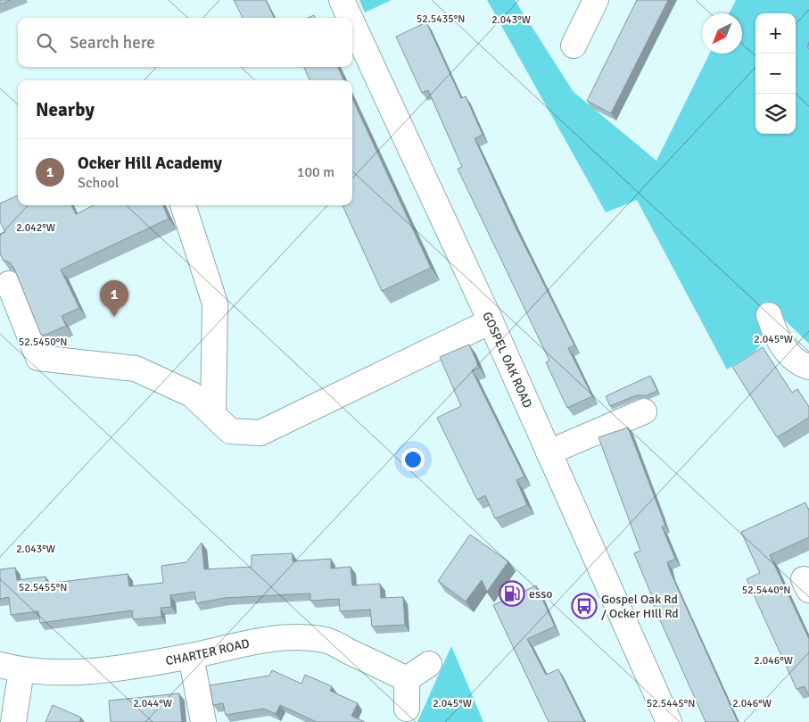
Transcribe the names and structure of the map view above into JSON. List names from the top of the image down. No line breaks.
{"streets":{"main road":["GOSPEL OAK ROAD","CHARTER ROAD"]},"places":{"fuel station":["esso"],"bus stop":["Gospel Oak Rd / Ocker Hill Rd"]},"north":"bottom left","page":{"map_buttons":["+","−"],"search":"Search here","heading":"Nearby","list":[{"mark":"1","name":"Ocker Hill Academy","note":"School","value":"100 m"}],"pins":"1"},"coordinates":["52.5435°N","2.043°W","2.042°W","2.045°W","52.5450°N","52.5455°N","52.5440°N","2.046°W","2.044°W","52.5445°N"]}
